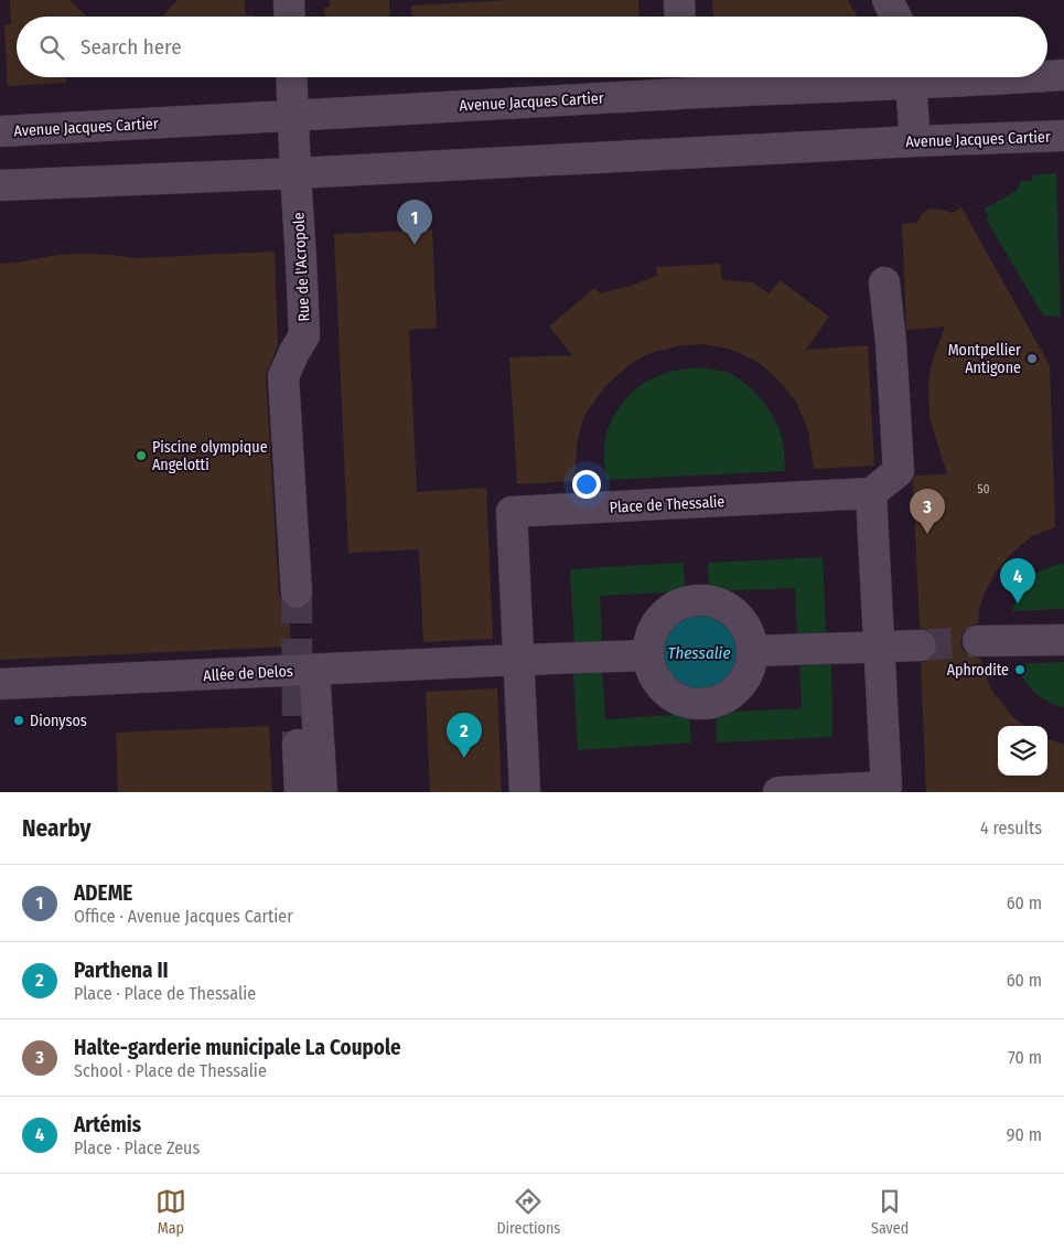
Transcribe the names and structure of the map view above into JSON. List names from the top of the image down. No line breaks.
{"streets":{"street":["Avenue Jacques Cartier","Rue de l'Acropole","Place de Thessalie","Allée de Delos"]},"crossings":[["Avenue Jacques Cartier","Rue de l'Acropole"],["Place de Thessalie","Allée de Delos"]],"water":["Thessalie"],"places":["Montpellier Antigone","Piscine olympique Angelotti","Aphrodite","Dionysos"],"house_numbers":["50"],"page":{"search":"Search here","pins":["1","3","4","2"],"heading":["Nearby","4 results"],"list":[{"mark":"1","name":"ADEME","note":"Office · Avenue Jacques Cartier","value":"60 m"},{"mark":"2","name":"Parthena II","note":"Place · Place de Thessalie","value":"60 m"},{"mark":"3","name":"Halte-garderie municipale La Coupole","note":"School · Place de Thessalie","value":"70 m"},{"mark":"4","name":"Artémis","note":"Place · Place Zeus","value":"90 m"}],"nav":["Map","Directions","Saved"]}}
